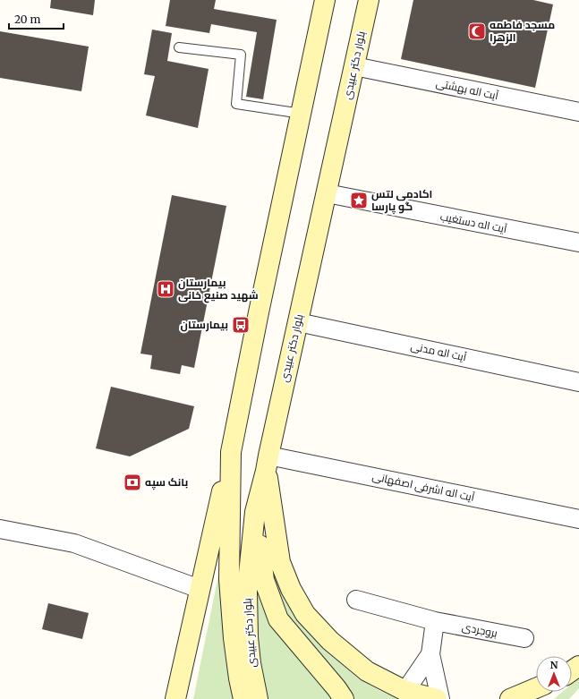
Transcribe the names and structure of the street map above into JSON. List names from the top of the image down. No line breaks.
{"streets":{"main road":["بلوار دکتر عبیدی"],"street":["آیت اله بهشتی","آیت اله دستغیب","آیت اله مدنی","آیت اله اشرفی اصفهانی","بروجردی"]},"crossings":[["بلوار دکتر عبیدی","آیت اله بهشتی"],["بلوار دکتر عبیدی","آیت اله دستغیب"],["بلوار دکتر عبیدی","آیت اله مدنی"],["بلوار دکتر عبیدی","آیت اله اشرفی اصفهانی"]],"places":{"mosque":["مسجد فاطمه الزهرا"],"place":["اکادمی لتس گو پارسا"],"hospital":["بیمارستان شهید صنیع خانی"],"bus stop":["بیمارستان"],"bank":["بانک سپه"]},"scale_bar":"20 m","north":"top"}
